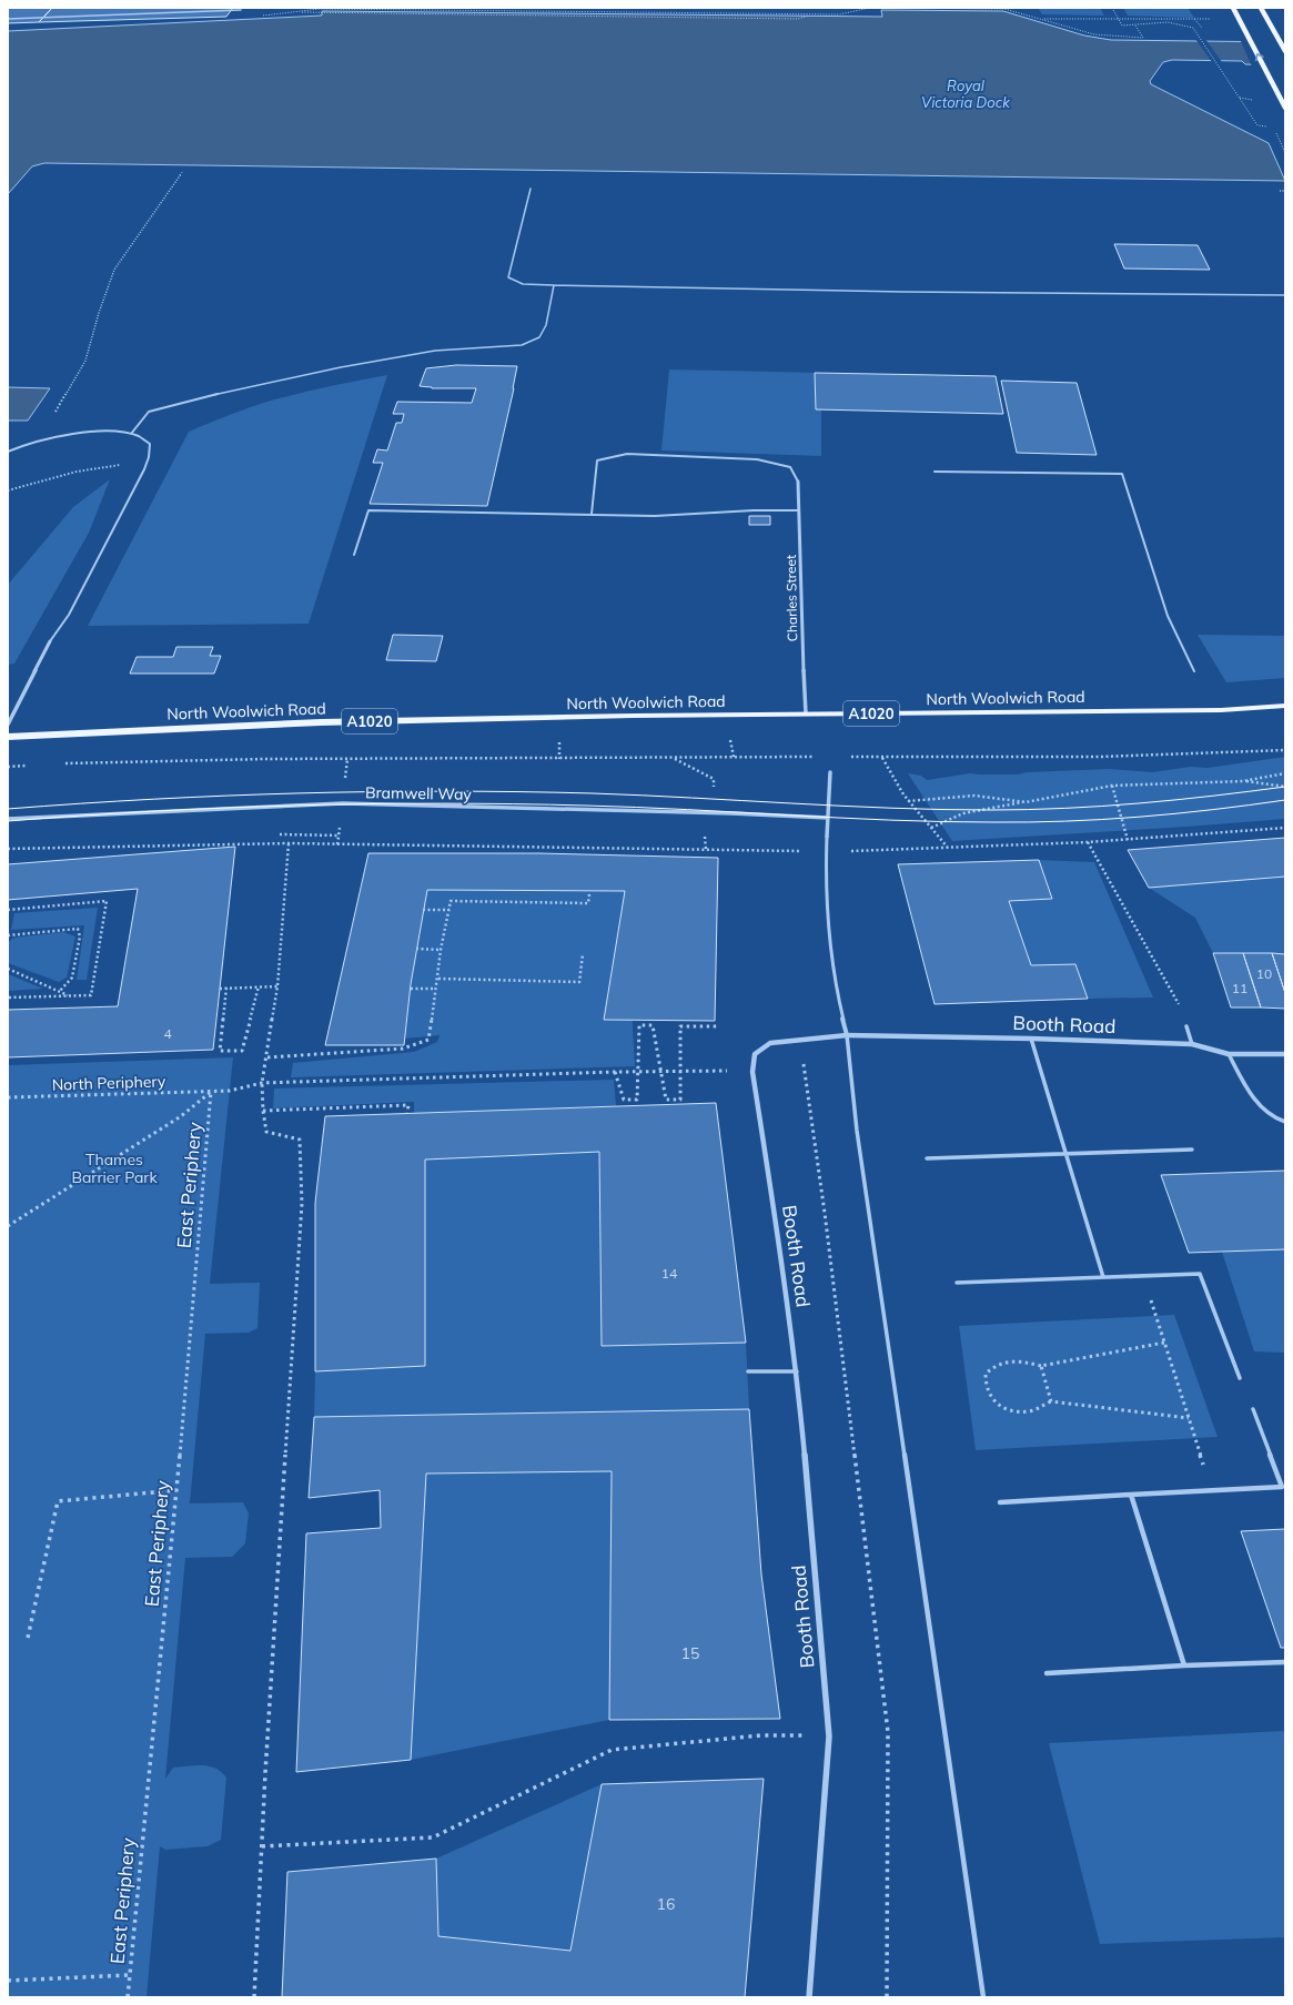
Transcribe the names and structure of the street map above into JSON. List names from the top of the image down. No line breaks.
{"streets":{"main road":["North Woolwich Road","A1020"],"street":["Charles Street","Bramwell Way","Booth Road"],"path":["North Periphery","East Periphery"]},"crossings":[["Charles Street","North Woolwich Road"],["North Periphery","East Periphery"]],"water":["Royal Victoria Dock"],"parks":["Thames Barrier Park"],"house_numbers":["10","11","4","14","15","16"]}
